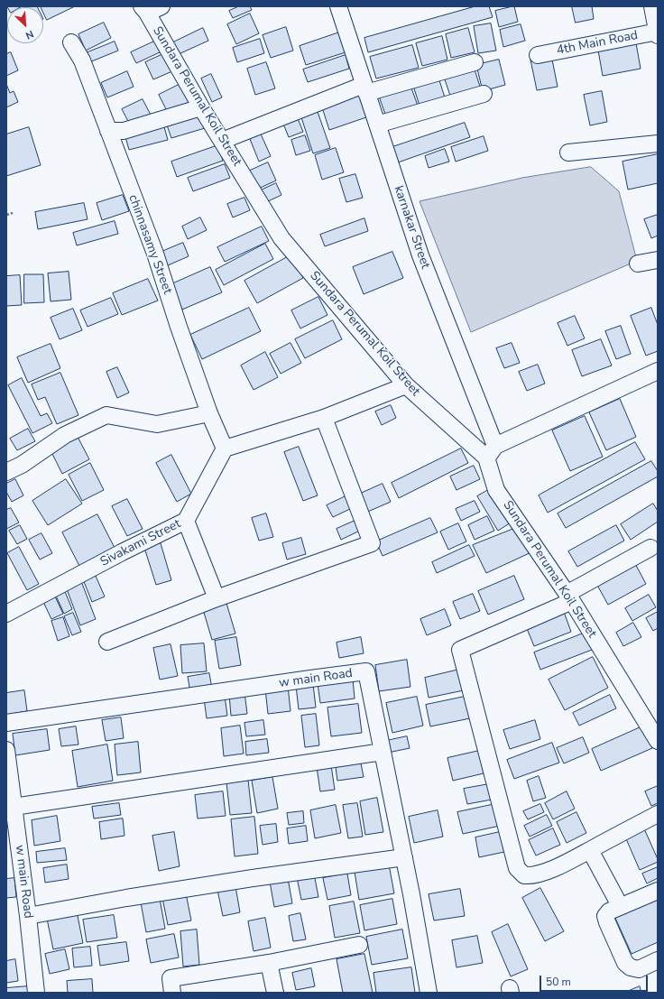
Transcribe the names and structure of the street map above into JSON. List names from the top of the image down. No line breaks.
{"streets":{"street":["4th Main Road","Sundara Perumal Koil Street","karnakar Street","chinnasamy Street","Sivakami Street","w main Road"]},"crossings":[["Sundara Perumal Koil Street","karnakar Street"],["chinnasamy Street","Sivakami Street"]],"scale_bar":"50 m","north":"bottom right"}
